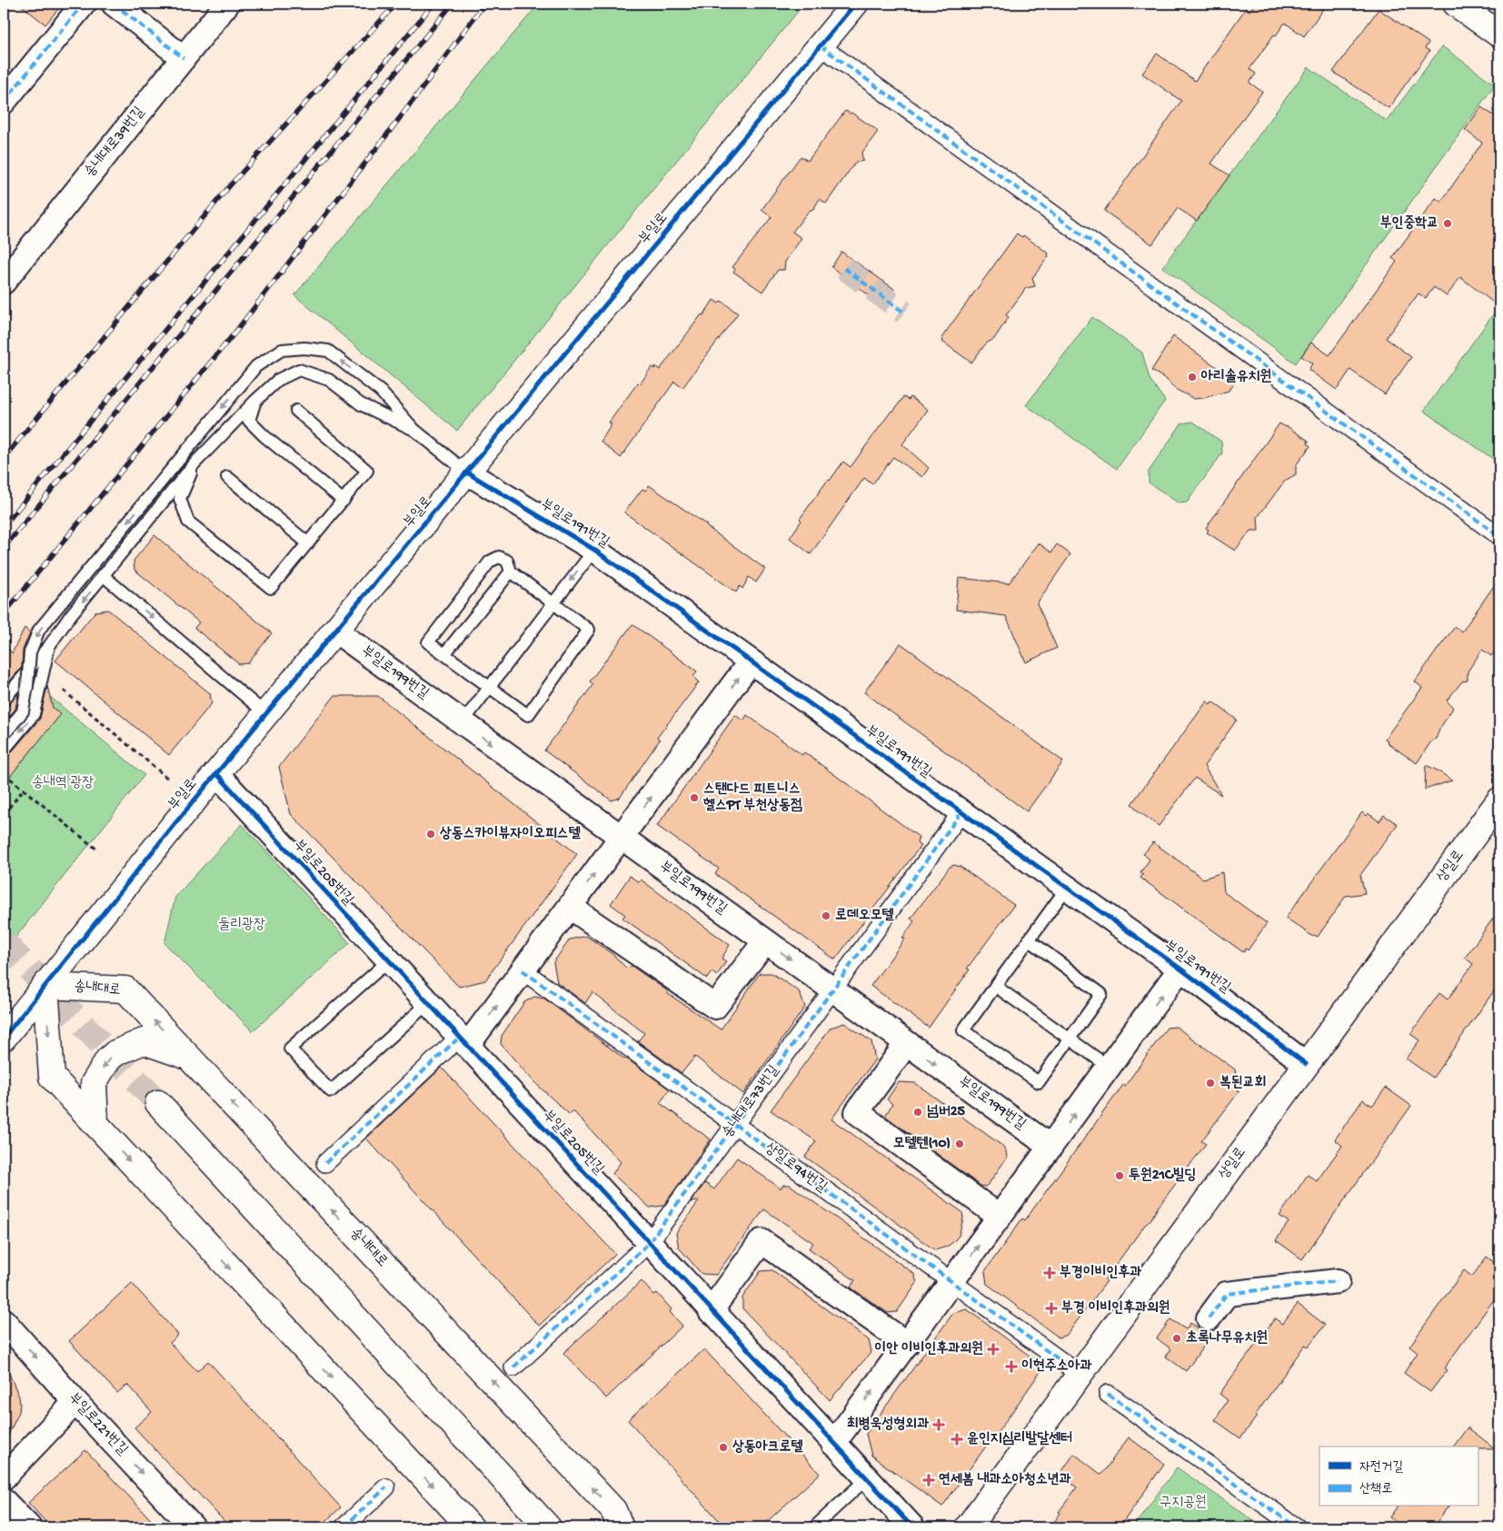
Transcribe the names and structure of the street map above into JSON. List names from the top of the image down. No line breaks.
{"streets":{"street":["송내대로39번길","부일로","부일로191번길","부일로199번길","상일로","부일로205번길","송내대로","송내대로73번길","상일로94번길","부일로221번길"]},"crossings":[["부일로","부일로191번길"],["부일로","부일로199번길"],["부일로","부일로205번길"],["부일로","송내대로"],["부일로191번길","상일로"],["부일로191번길","송내대로73번길"],["부일로199번길","송내대로73번길"],["부일로205번길","송내대로73번길"],["송내대로73번길","상일로94번길"]],"one_way":["부일로199번길"],"parks":["송내역 광장","둘리광장","구지공원"],"places":{"other":["부인중학교","아리솔유치원","스탠다드 피트니스 헬스PT 부천상동점","상동스카이뷰자이오피스텔","로데오모텔","복된교회","넘버25","모텔텐(10)","투원21C빌딩","초록나무유치원","상동아크로텔"],"health":["부경이비인후과","부경 이비인후과의원","이안 이비인후과의원","이현주소아과","최병욱성형외과","윤인지심리발달센터","연세봄 내과소아청소년과"]},"legend":["자전거길","산책로"]}
